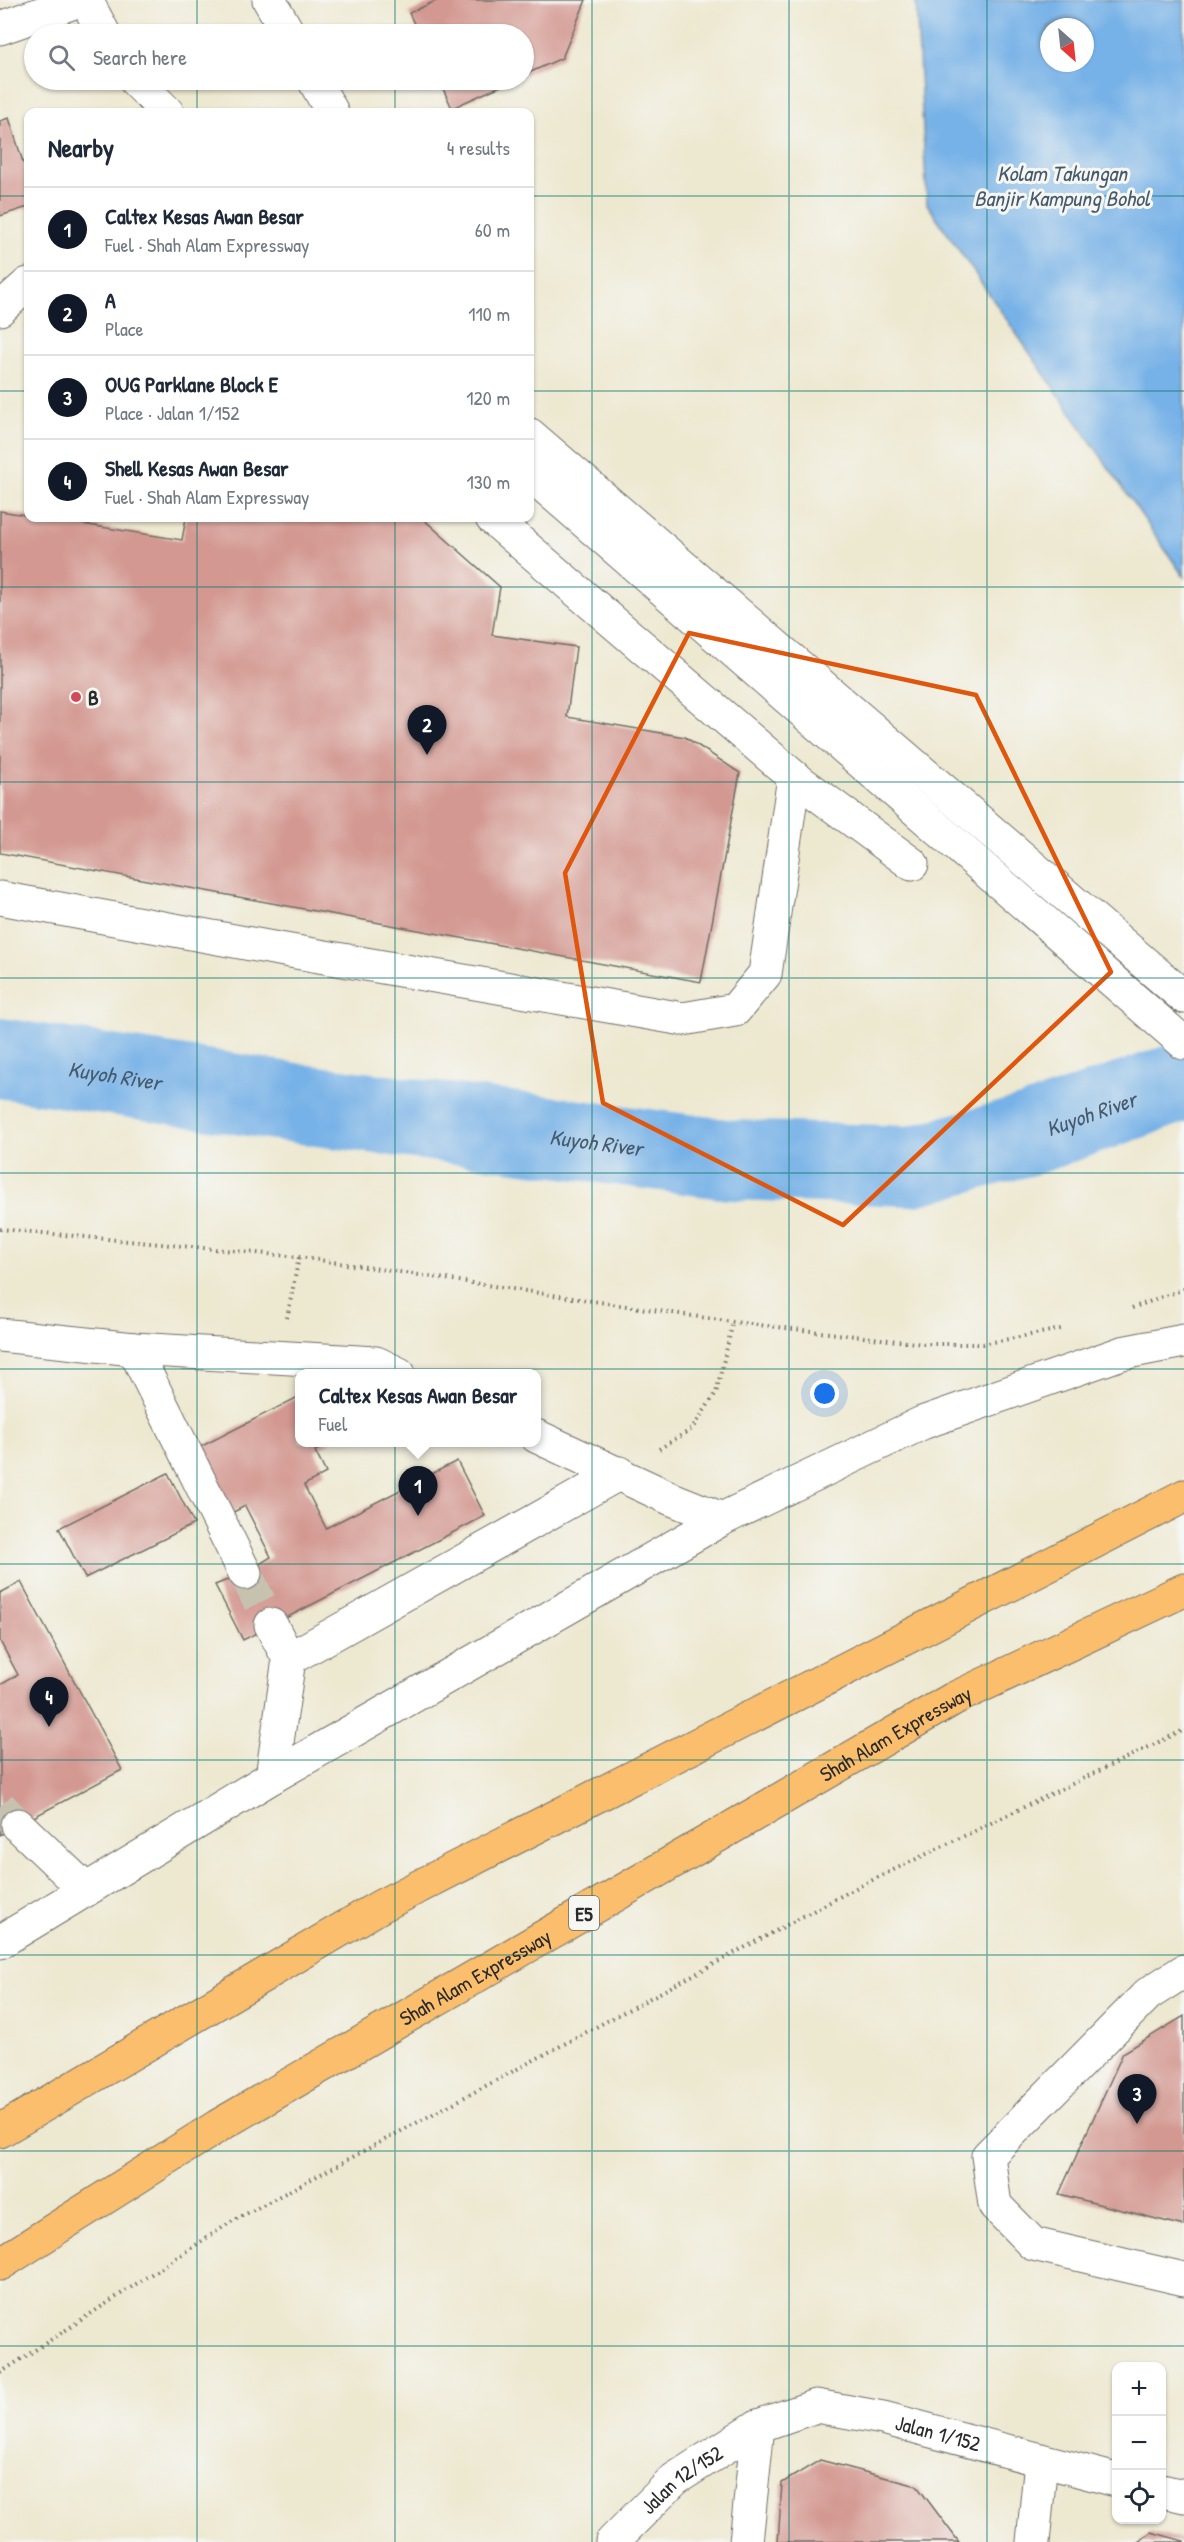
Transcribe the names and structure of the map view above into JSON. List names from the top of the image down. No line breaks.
{"streets":{"highway":["Shah Alam Expressway","E5"],"street":["Jalan 1/152","Jalan 12/152"]},"crossings":[["Jalan 1/152","Jalan 12/152"]],"water":["Kolam Takungan Banjir Kampung Bohol","Kuyoh River"],"places":["B"],"north":"bottom right","page":{"search":"Search here","heading":["Nearby","4 results"],"list":[{"mark":"1","name":"Caltex Kesas Awan Besar","note":"Fuel · Shah Alam Expressway","value":"60 m"},{"mark":"2","name":"A","note":"Place","value":"110 m"},{"mark":"3","name":"OUG Parklane Block E","note":"Place · Jalan 1/152","value":"120 m"},{"mark":"4","name":"Shell Kesas Awan Besar","note":"Fuel · Shah Alam Expressway","value":"130 m"}],"pins":["2","1","4","3"],"popup":["Caltex Kesas Awan Besar","Fuel"],"map_buttons":["+","−"]}}
